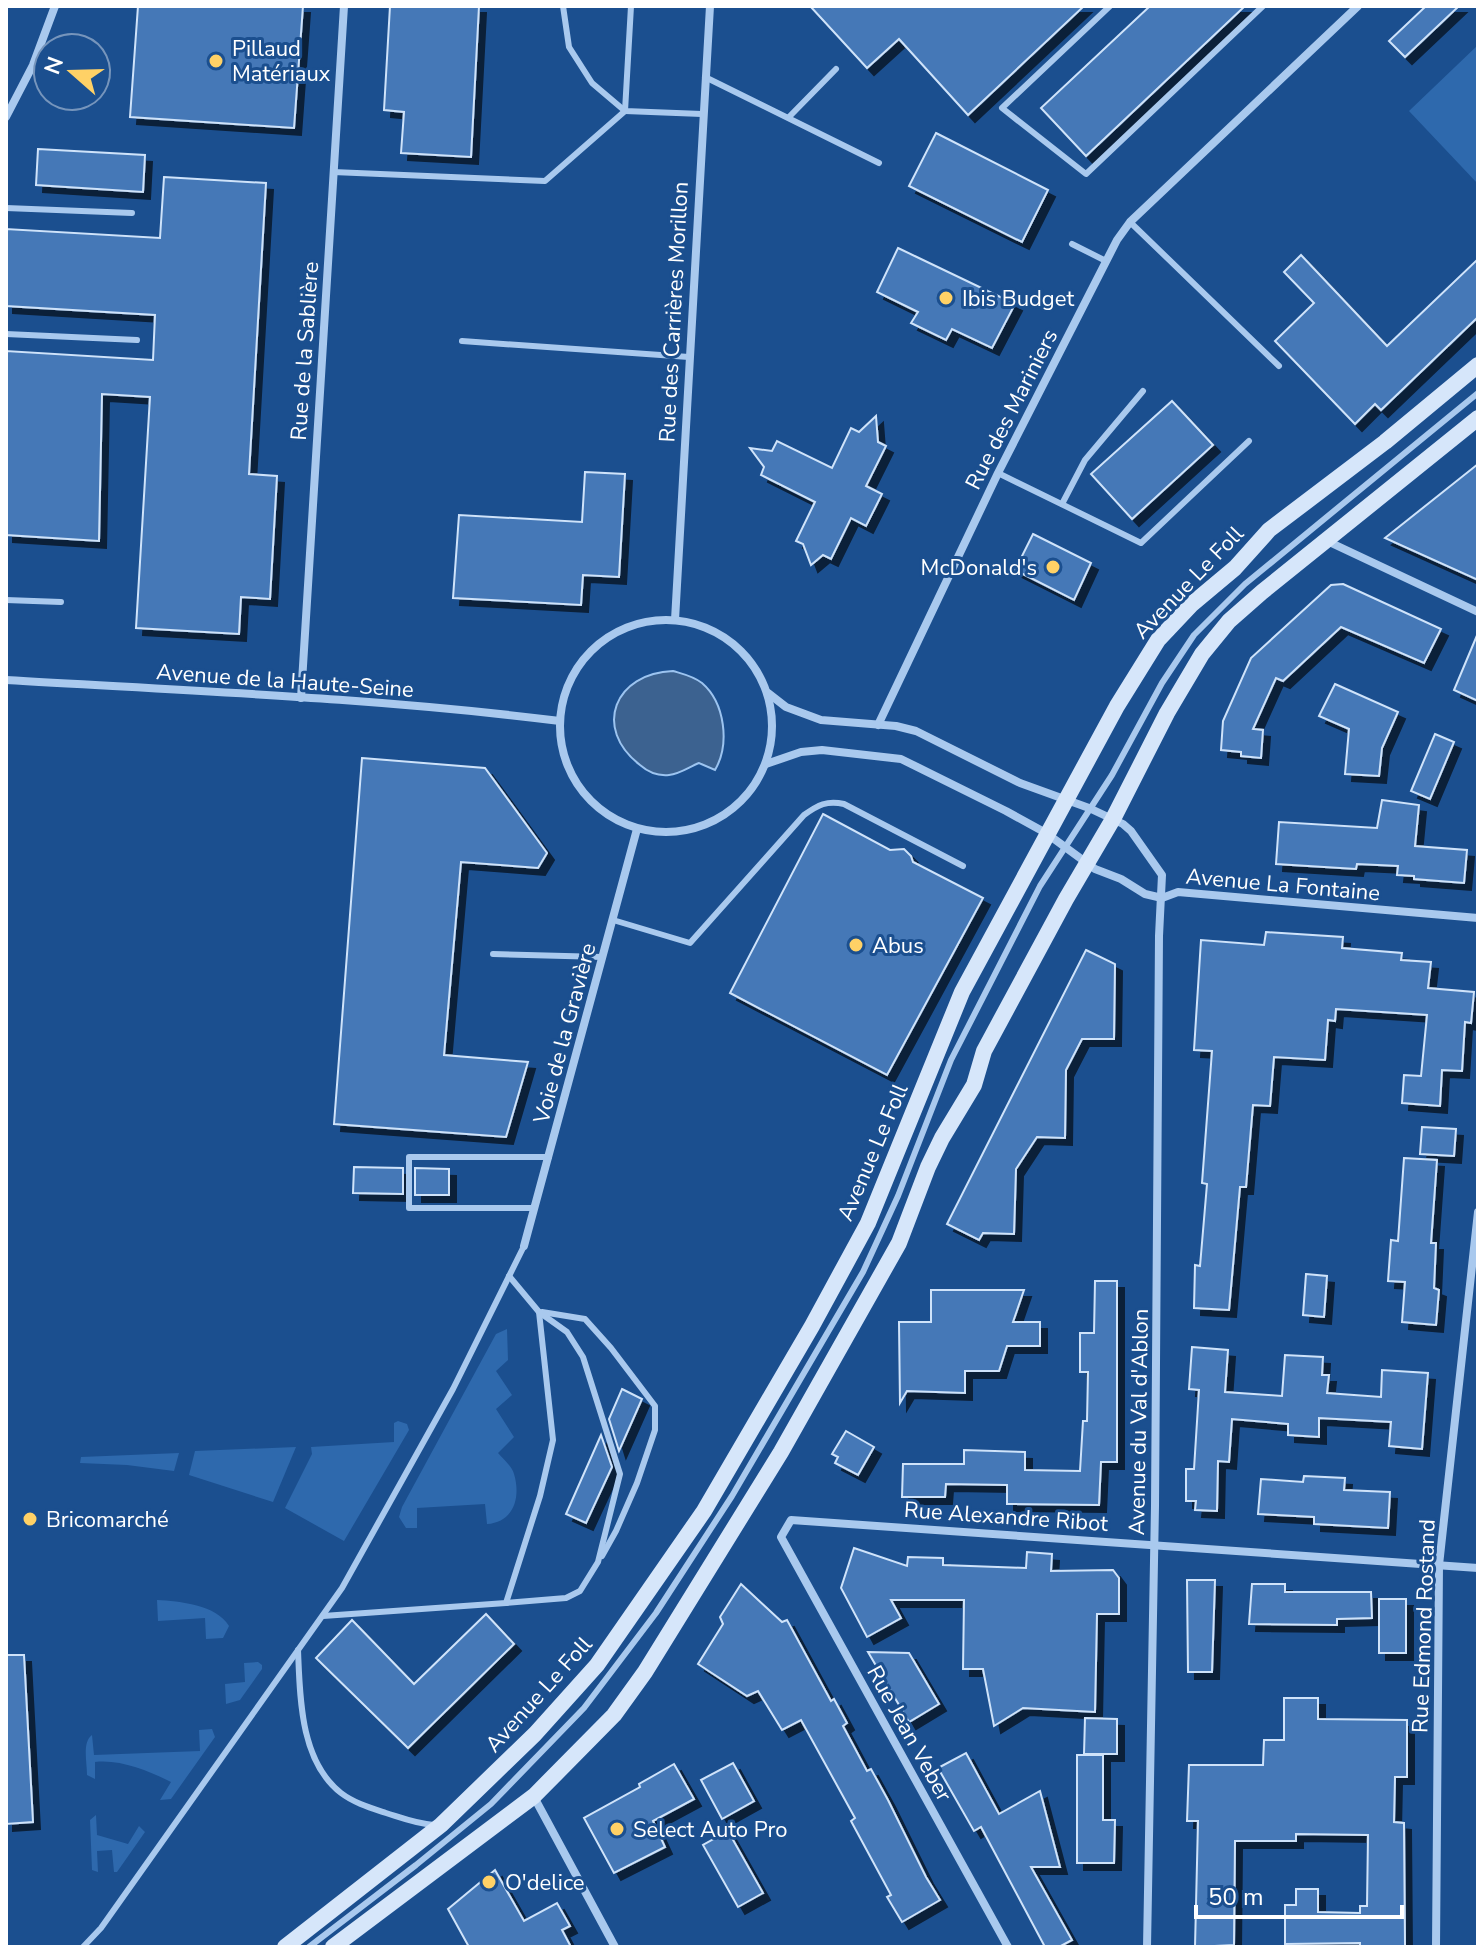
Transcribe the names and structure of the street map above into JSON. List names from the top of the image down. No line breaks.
{"streets":{"main road":["Avenue Le Foll"],"street":["Rue des Carrières Morillon","Rue de la Sablière","Rue des Mariniers","Avenue de la Haute-Seine","Avenue La Fontaine","Voie de la Gravière","Avenue du Val d'Ablon","Rue Alexandre Ribot","Rue Edmond Rostand","Rue Jean Veber"]},"crossings":[["Rue des Carrières Morillon","Avenue de la Haute-Seine"],["Rue des Carrières Morillon","Voie de la Gravière"],["Rue de la Sablière","Avenue de la Haute-Seine"],["Avenue Le Foll","Avenue La Fontaine"],["Avenue de la Haute-Seine","Voie de la Gravière"],["Avenue La Fontaine","Avenue du Val d'Ablon"],["Avenue du Val d'Ablon","Rue Alexandre Ribot"],["Rue Alexandre Ribot","Rue Edmond Rostand"],["Rue Alexandre Ribot","Rue Jean Veber"]],"places":["Pillaud Matériaux","Ibis Budget","McDonald's","Abus","Bricomarché","Select Auto Pro","O'delice"],"scale_bar":"50 m","north":"left"}
